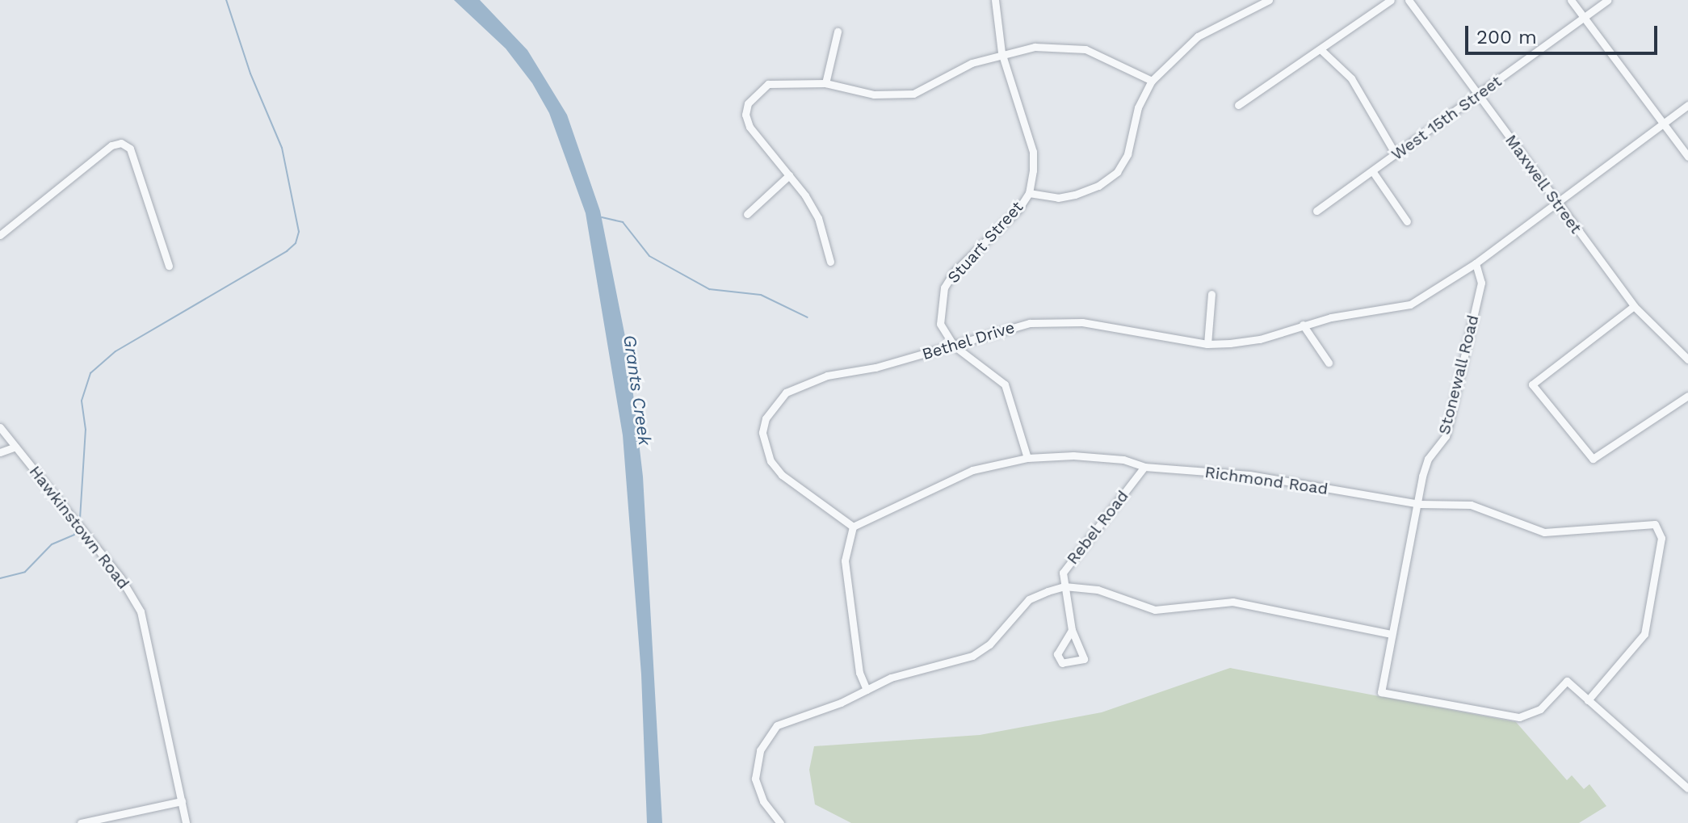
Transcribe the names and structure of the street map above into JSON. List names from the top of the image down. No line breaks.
{"streets":{"street":["West 15th Street","Maxwell Street","Stuart Street","Bethel Drive","Stonewall Road","Richmond Road","Hawkinstown Road","Rebel Road"]},"crossings":[["West 15th Street","Maxwell Street"],["Maxwell Street","Bethel Drive"],["Stuart Street","Bethel Drive"],["Stuart Street","Richmond Road"],["Bethel Drive","Stonewall Road"],["Bethel Drive","Richmond Road"],["Stonewall Road","Richmond Road"],["Richmond Road","Rebel Road"]],"water":["Grants Creek"],"scale_bar":"200 m"}
